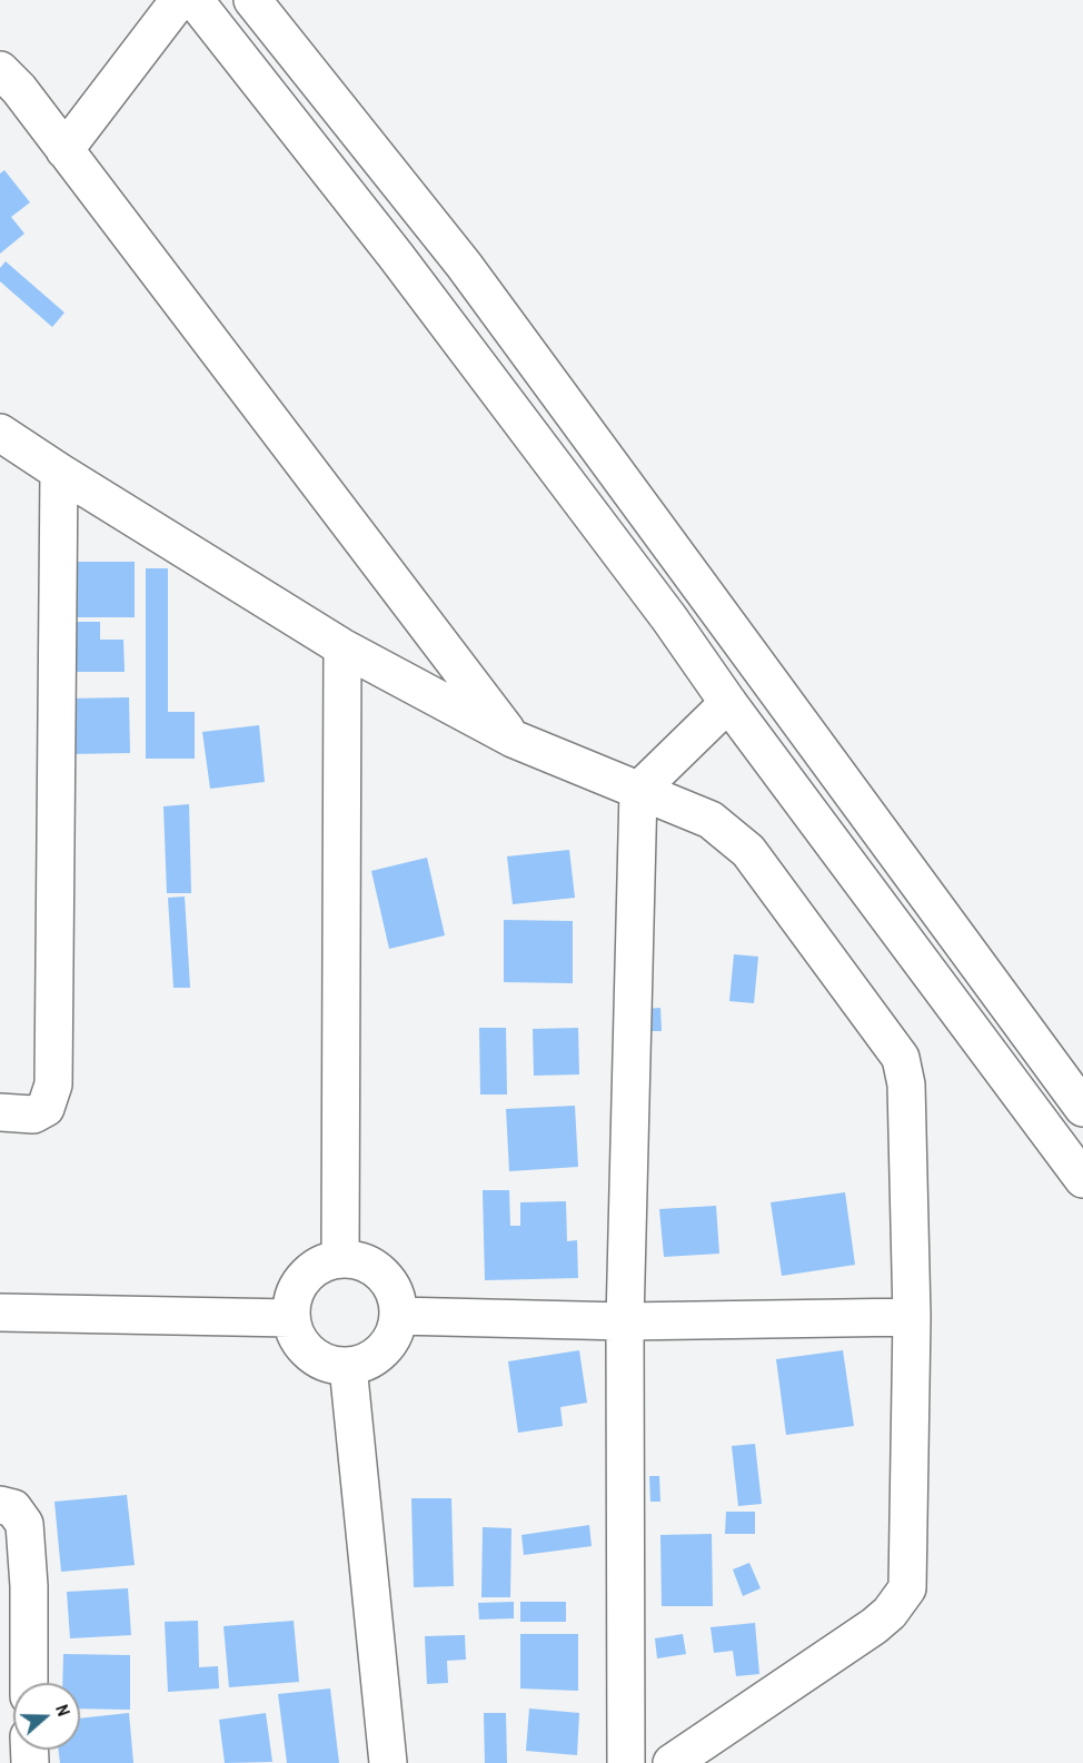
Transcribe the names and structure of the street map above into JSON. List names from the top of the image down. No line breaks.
{"north":"right"}
